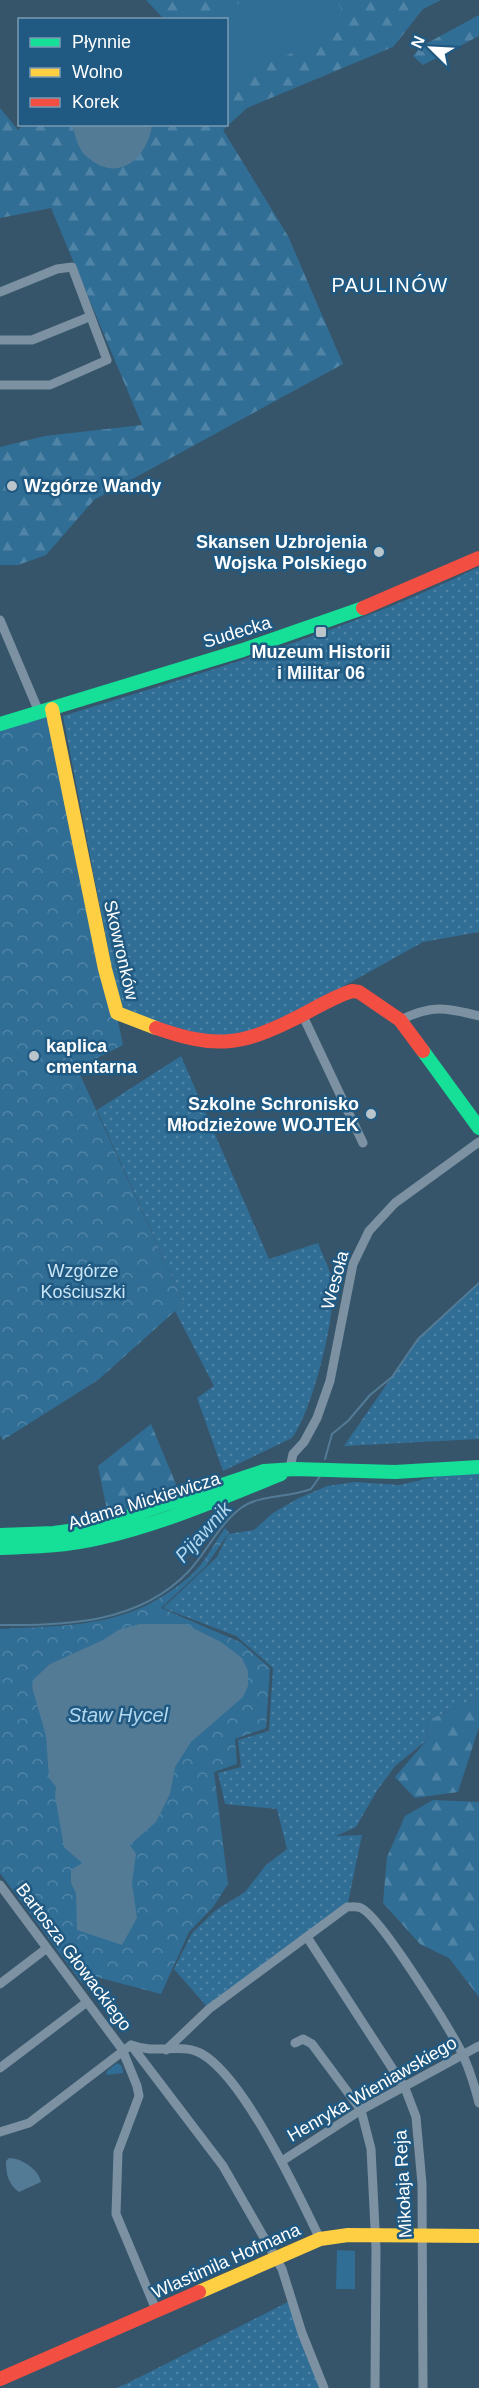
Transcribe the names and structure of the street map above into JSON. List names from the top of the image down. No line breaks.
{"streets":{"street":["Sudecka","Skowronków","Wesoła","Adama Mickiewicza","Bartosza Głowackiego","Henryka Wieniawskiego","Mikołaja Reja","Wlastimila Hofmana"]},"crossings":[["Sudecka","Skowronków"],["Wesoła","Adama Mickiewicza"],["Bartosza Głowackiego","Wlastimila Hofmana"],["Henryka Wieniawskiego","Mikołaja Reja"],["Mikołaja Reja","Wlastimila Hofmana"]],"districts":["PAULINÓW"],"water":["Pijawnik","Staw Hycel"],"parks":["Wzgórze Kościuszki"],"places":{"other":["Wzgórze Wandy","Skansen Uzbrojenia Wojska Polskiego","kaplica cmentarna","Szkolne Schronisko Młodzieżowe WOJTEK"],"transit":["Muzeum Historii i Militar 06"]},"legend":["Płynnie","Wolno","Korek"],"north":"top left"}
